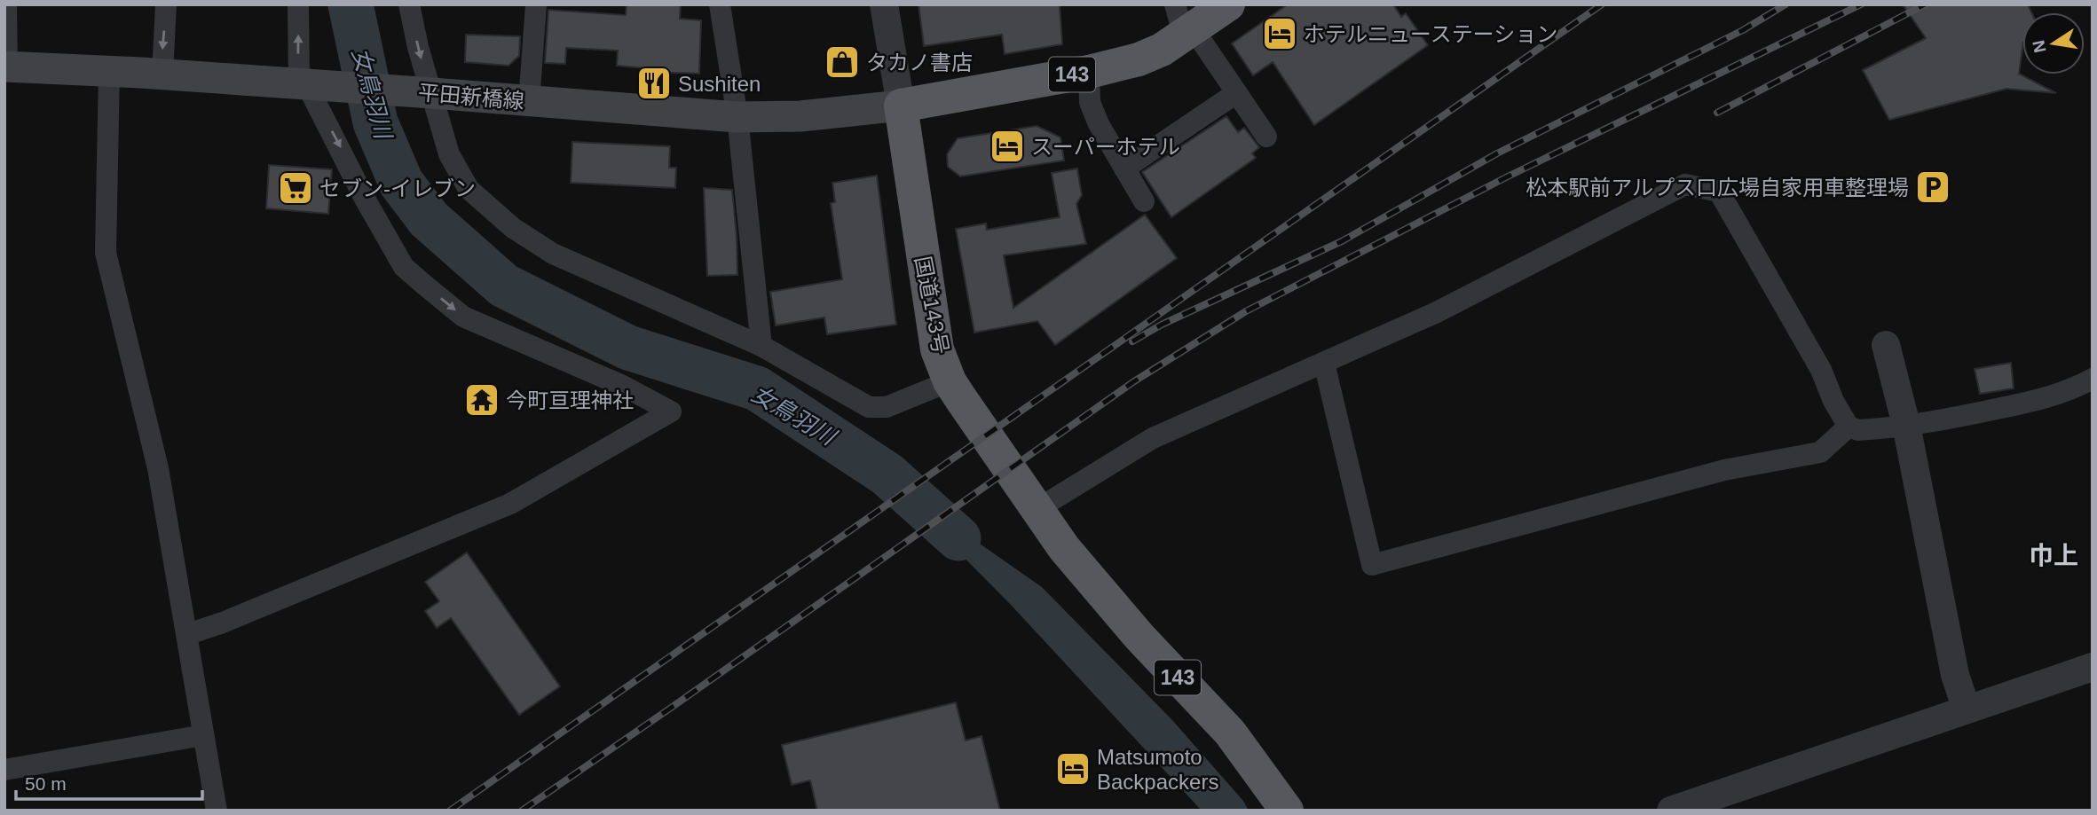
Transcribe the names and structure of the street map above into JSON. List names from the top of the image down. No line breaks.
{"streets":{"highway":["143","国道143号"],"main road":["平田新橋線"]},"crossings":[["143","平田新橋線"],["143","国道143号"],["平田新橋線","国道143号"]],"districts":["巾上"],"water":["女鳥羽川"],"places":{"hotel":["ホテルニューステーション","スーパーホテル","Matsumoto Backpackers"],"shop":["タカノ書店"],"restaurant":["Sushiten"],"parking":["松本駅前アルプス口広場自家用車整理場"],"supermarket":["セブン-イレブン"],"temple":["今町亘理神社"]},"scale_bar":"50 m","north":"left"}
